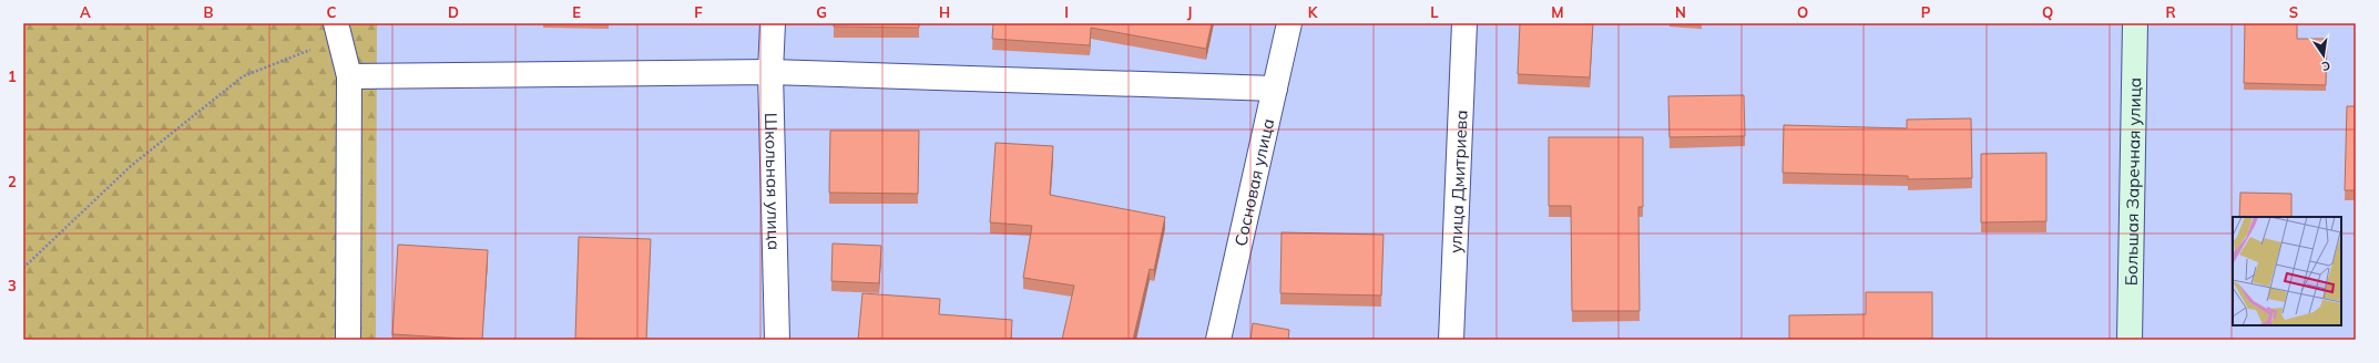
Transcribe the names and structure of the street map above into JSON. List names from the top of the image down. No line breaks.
{"streets":{"street":["Школьная улица","Сосновая улица","улица Дмитриева","Большая Заречная улица"]},"north":"bottom","grid":{"columns":["A","B","C","D","E","F","G","H","I","J","K","L","M","N","O","P","Q","R","S"],"rows":["1","2","3"]}}
